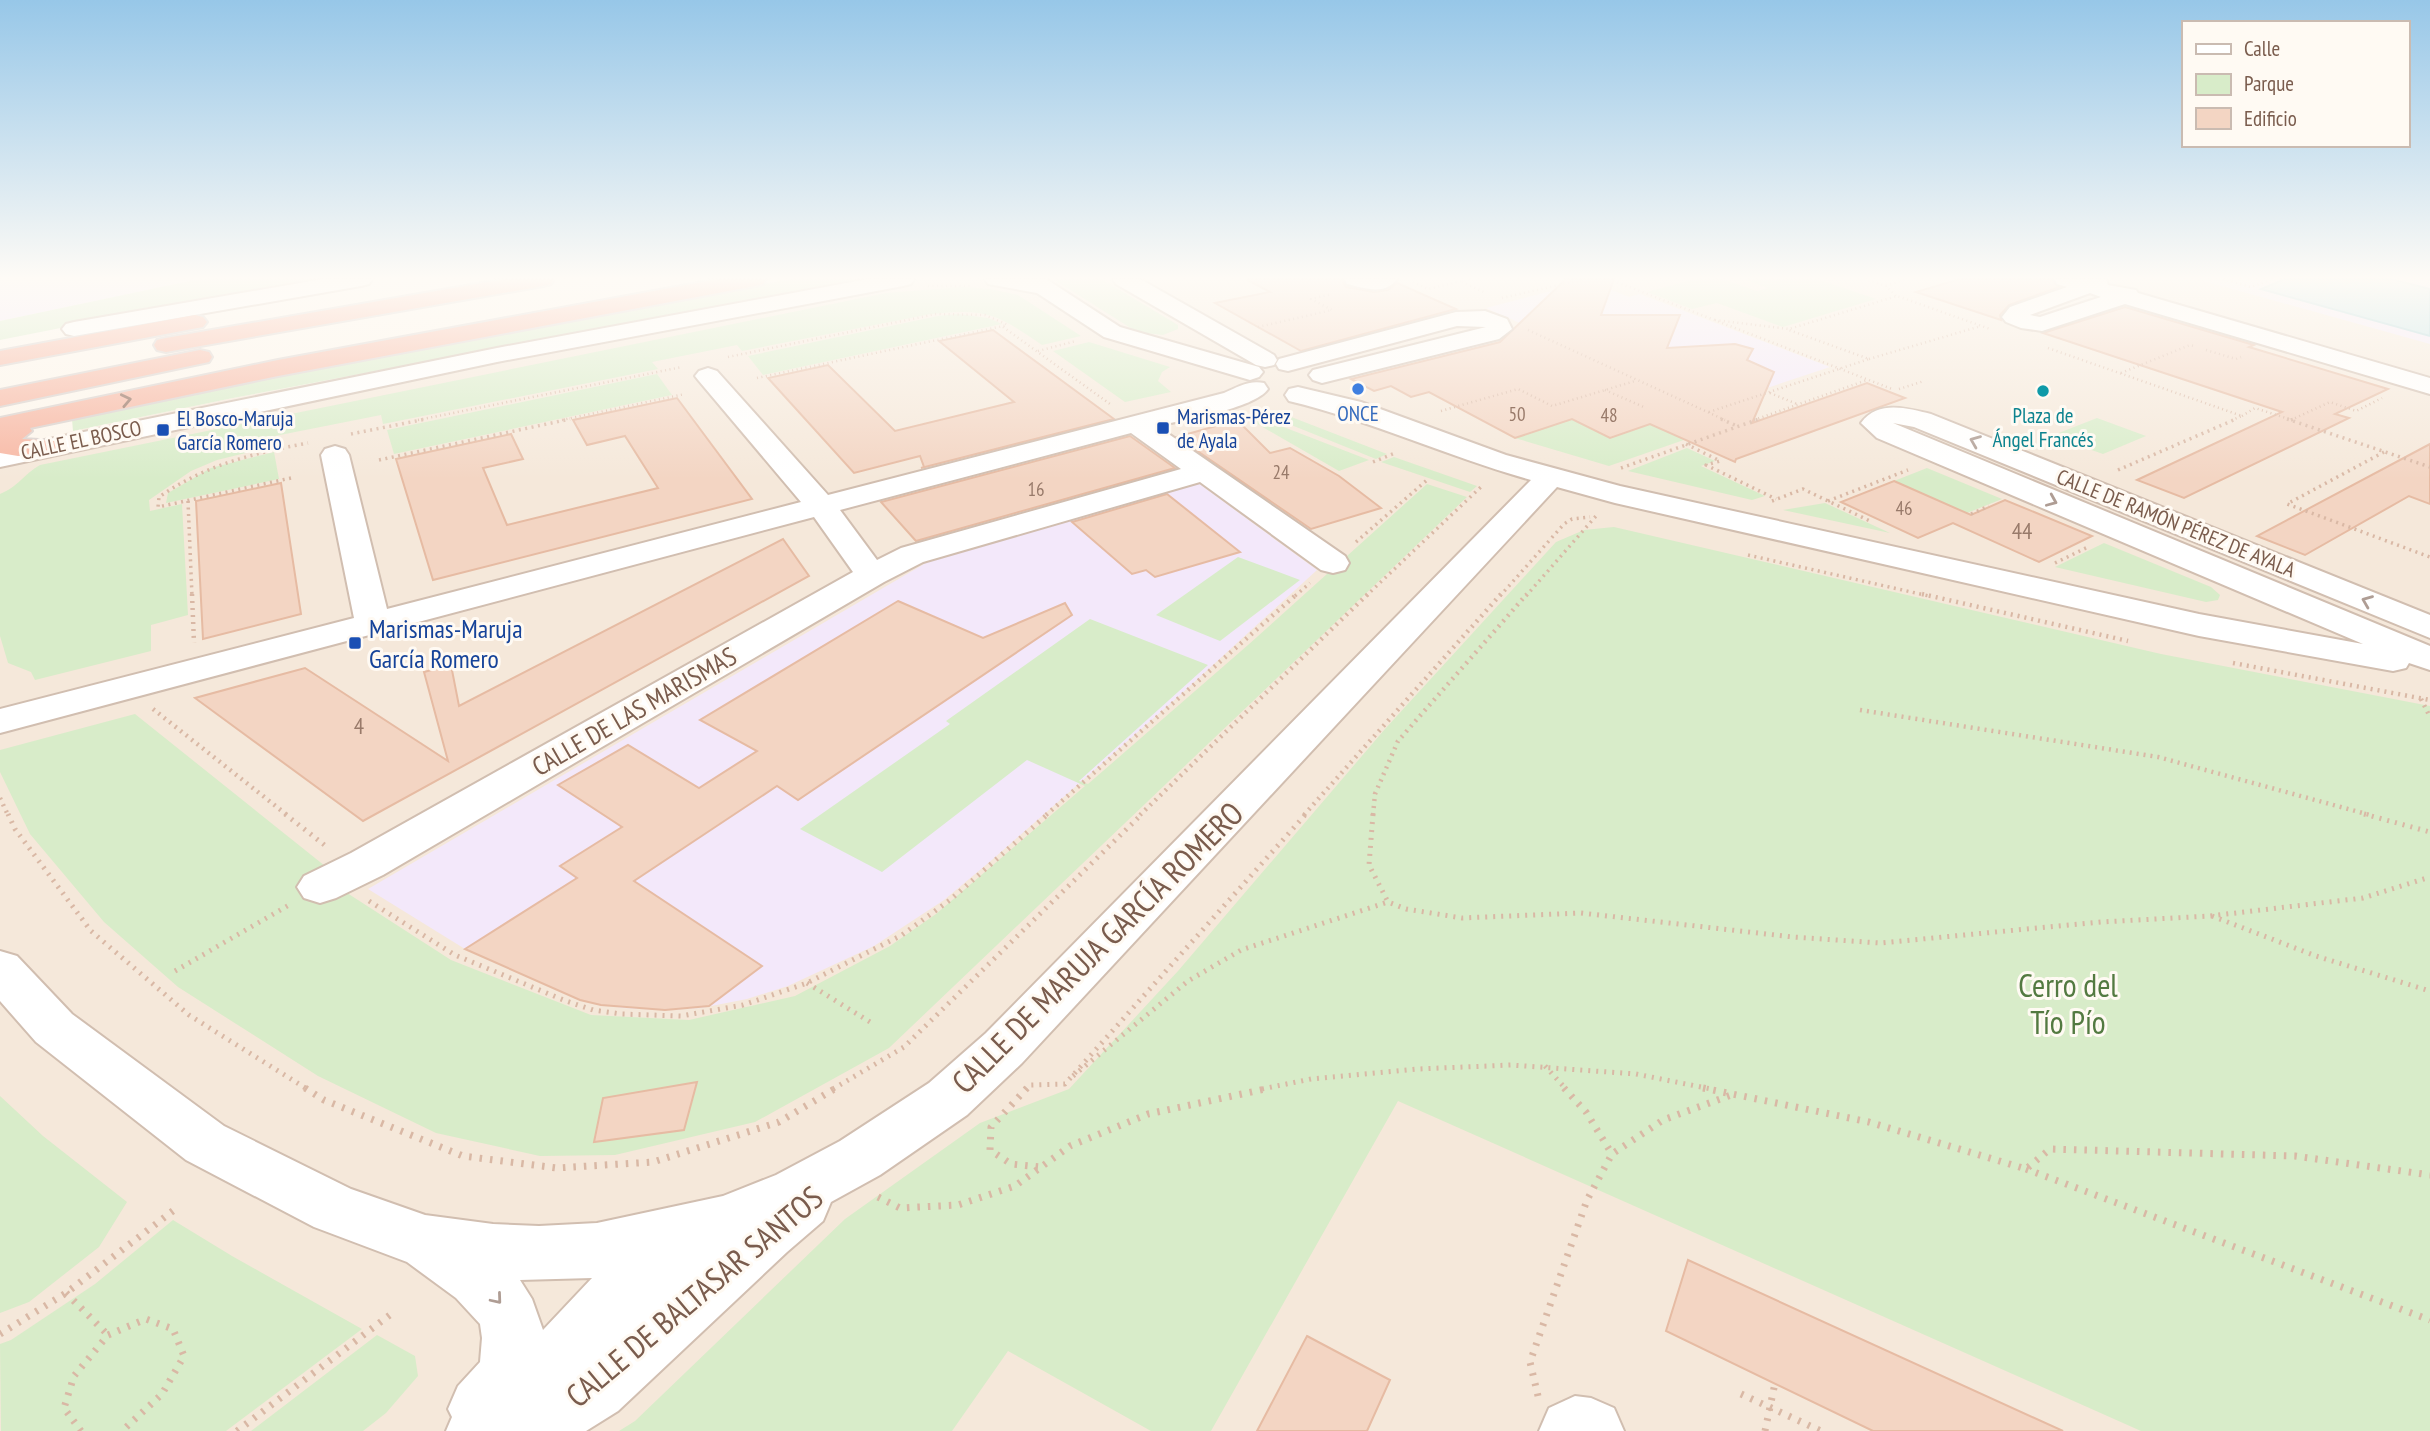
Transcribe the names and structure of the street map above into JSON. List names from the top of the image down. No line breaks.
{"streets":{"street":["CALLE EL BOSCO","CALLE DE RAMÓN PÉREZ DE AYALA","CALLE DE LAS MARISMAS","CALLE DE MARUJA GARCÍA ROMERO","CALLE DE BALTASAR SANTOS"]},"crossings":[["CALLE DE MARUJA GARCÍA ROMERO","CALLE DE BALTASAR SANTOS"]],"parks":["Cerro del Tío Pío"],"places":{"other":["ONCE","Plaza de Ángel Francés"],"transit":["Marismas-Pérez de Ayala","El Bosco-Maruja García Romero","Marismas-Maruja García Romero"]},"house_numbers":["50","48","24","16","46","44","4"],"legend":["Calle","Parque","Edificio"]}
